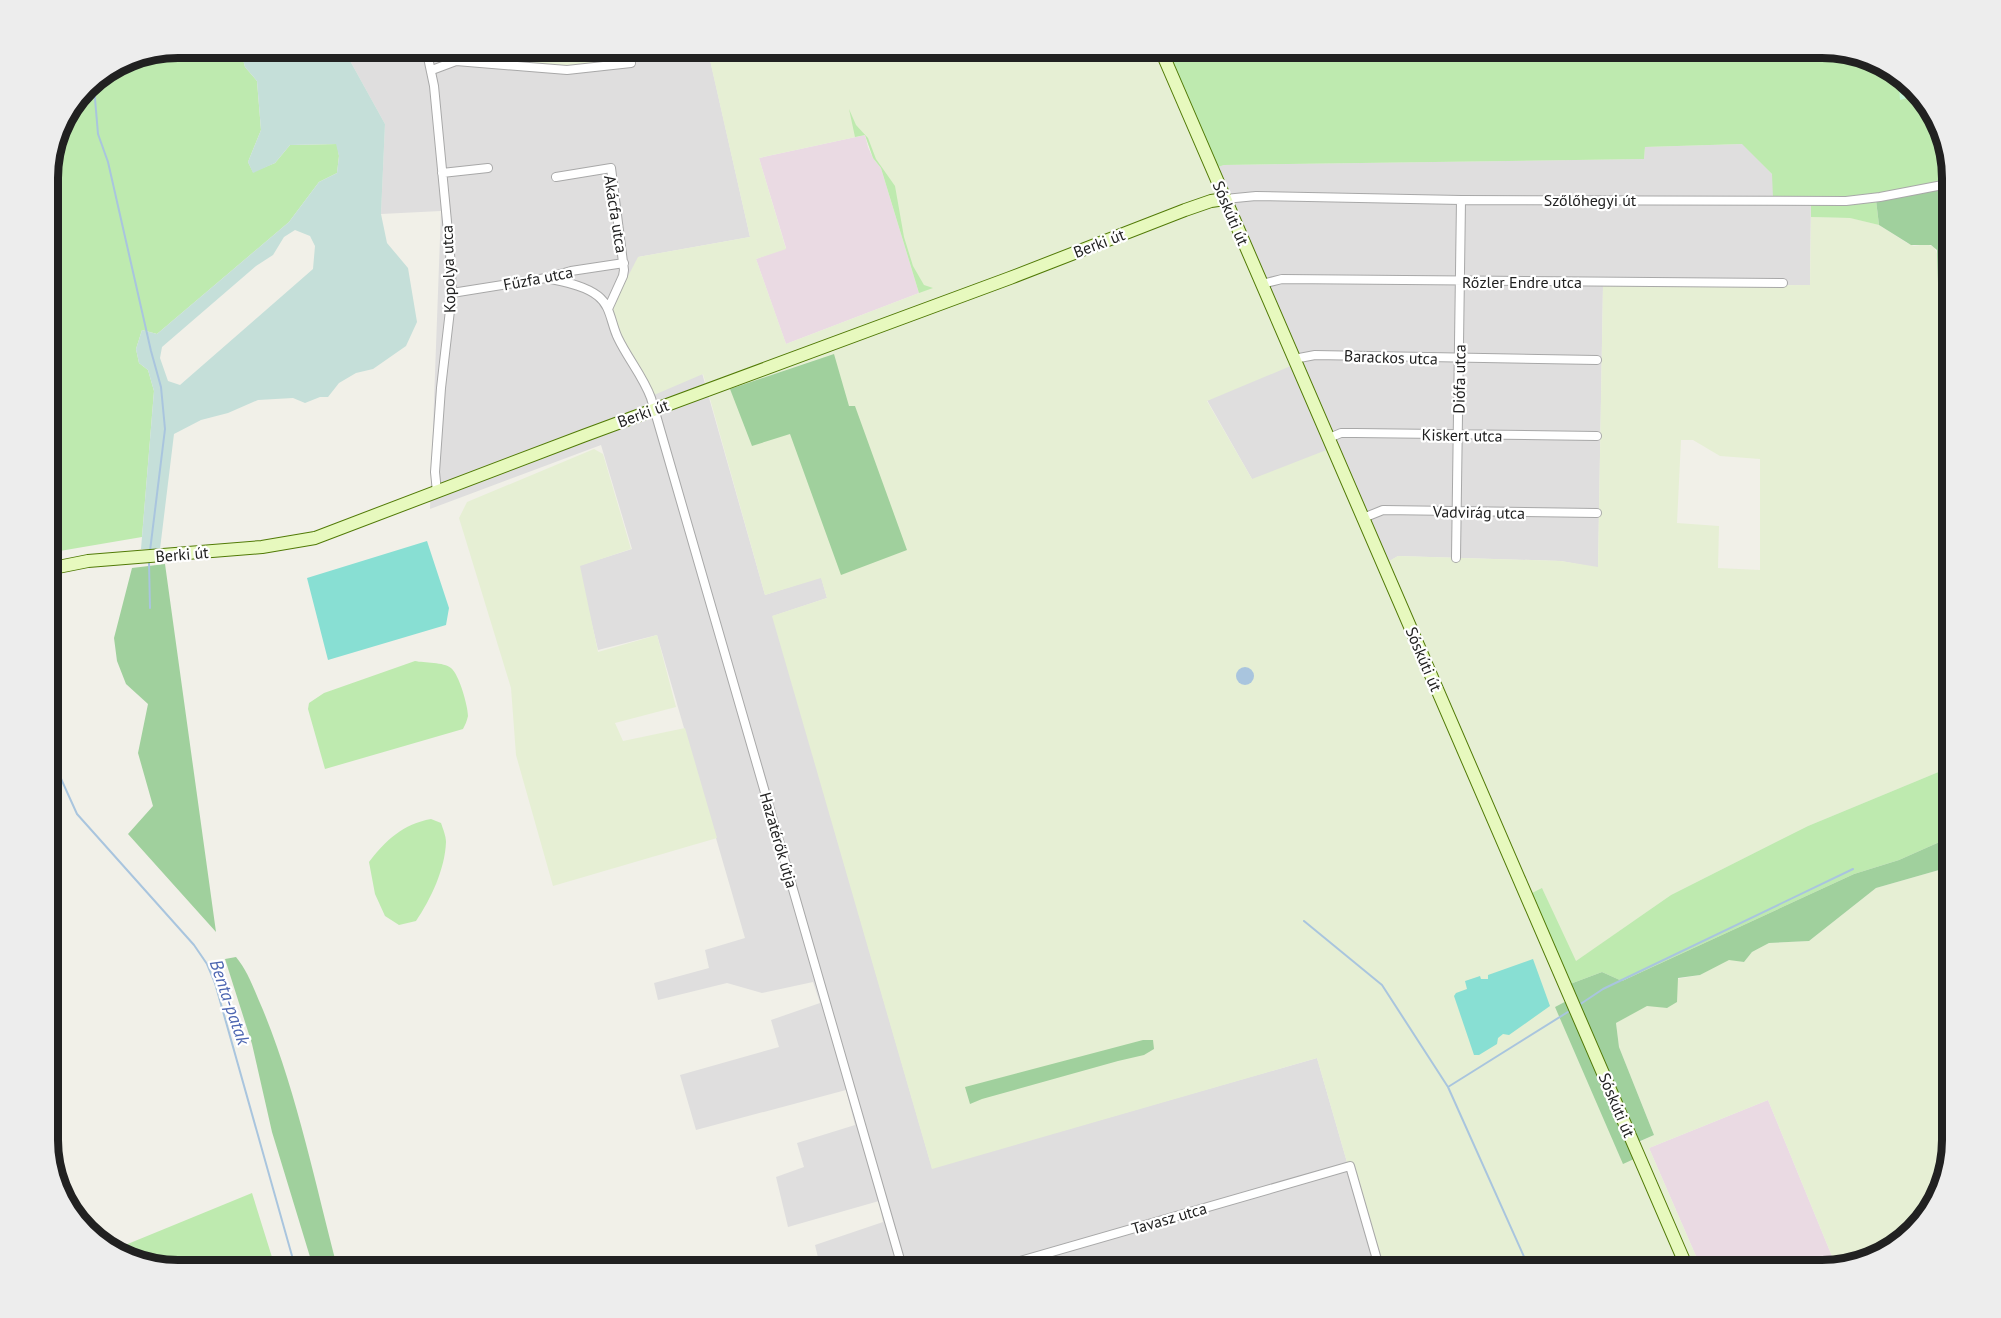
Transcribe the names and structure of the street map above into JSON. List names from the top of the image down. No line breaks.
{"streets":{"main road":["Sóskúti út","Berki út"],"street":["Szőlőhegyi út","Akácfa utca","Kopolya utca","Fűzfa utca","Rőzler Endre utca","Barackos utca","Diófa utca","Kiskert utca","Vadvirág utca","Hazatérők útja","Tavasz utca"]},"crossings":[["Szőlőhegyi út","Sóskúti út"],["Szőlőhegyi út","Berki út"],["Szőlőhegyi út","Diófa utca"],["Sóskúti út","Berki út"],["Sóskúti út","Rőzler Endre utca"],["Sóskúti út","Barackos utca"],["Sóskúti út","Kiskert utca"],["Sóskúti út","Vadvirág utca"],["Akácfa utca","Fűzfa utca"],["Akácfa utca","Hazatérők útja"],["Berki út","Kopolya utca"],["Berki út","Hazatérők útja"],["Kopolya utca","Fűzfa utca"],["Rőzler Endre utca","Diófa utca"],["Barackos utca","Diófa utca"],["Diófa utca","Kiskert utca"],["Diófa utca","Vadvirág utca"]],"water":["Benta-patak"]}
